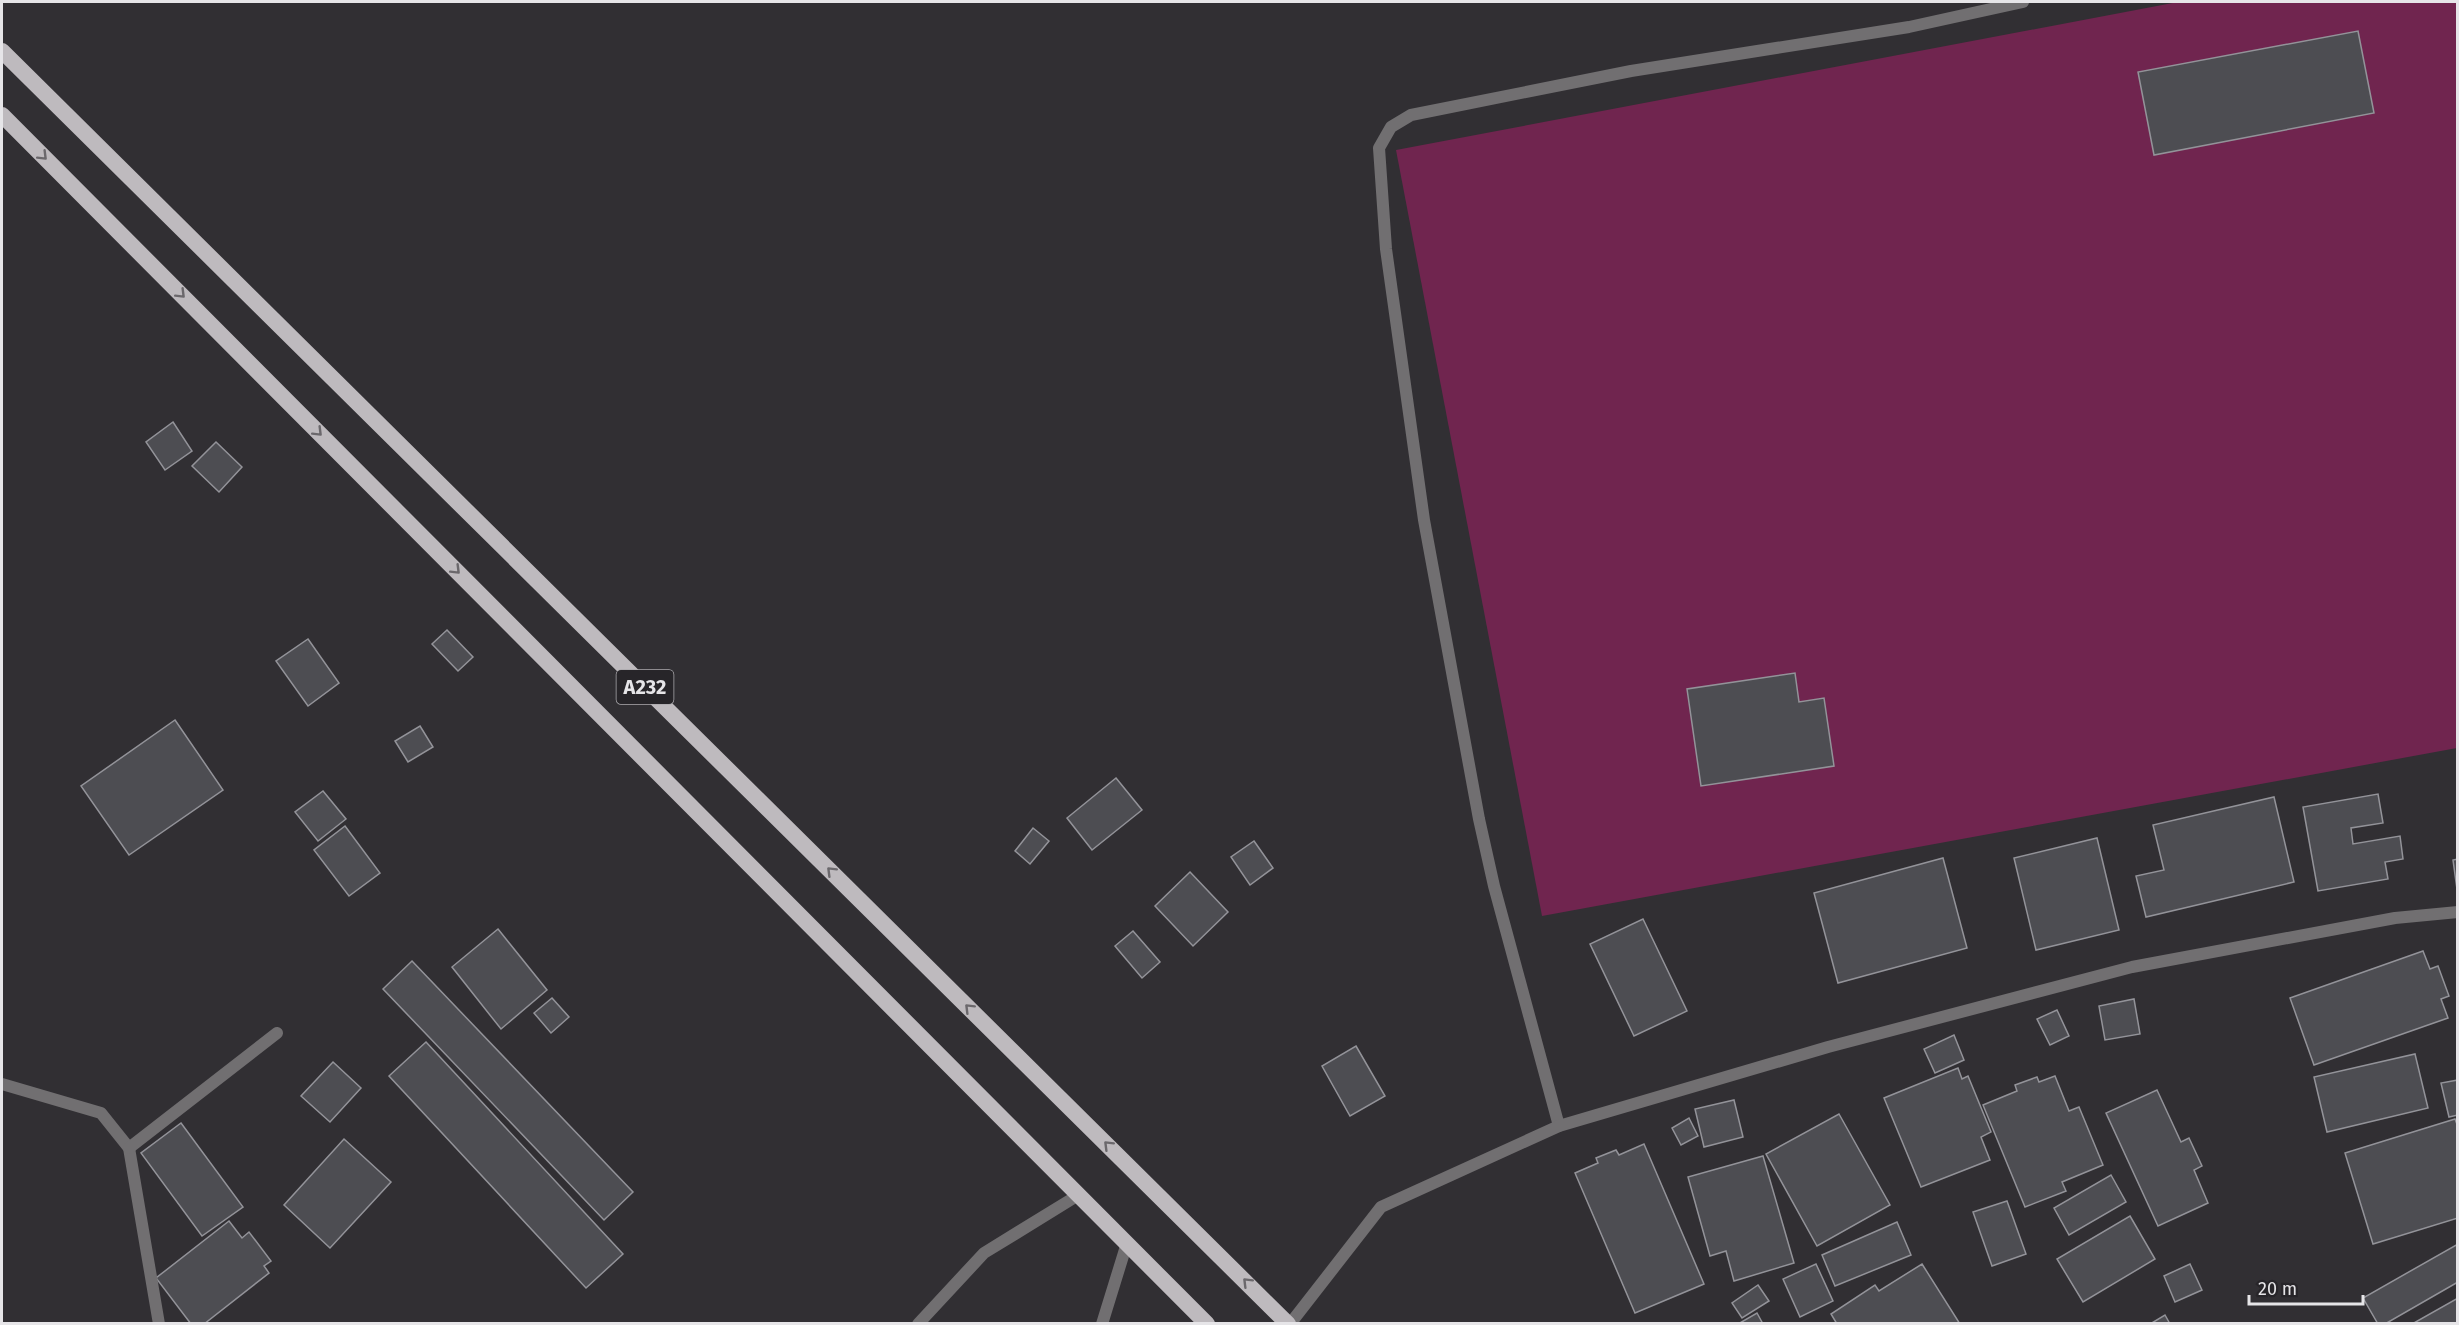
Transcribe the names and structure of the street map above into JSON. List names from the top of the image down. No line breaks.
{"streets":{"highway":["A232"]},"scale_bar":"20 m"}
